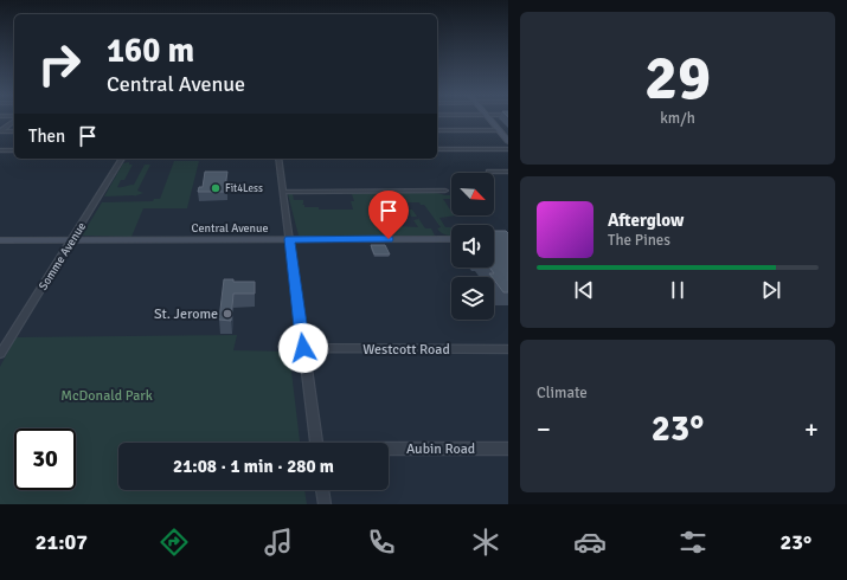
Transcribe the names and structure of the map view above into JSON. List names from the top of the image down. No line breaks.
{"streets":{"street":["Central Avenue","Somme Avenue","Westcott Road","Aubin Road"]},"crossings":[["Central Avenue","Somme Avenue"]],"parks":["McDonald Park"],"places":["Fit4Less","St. Jerome"],"north":"bottom right","page":{"tile":[["29","km/h"],"Climate"],"turn":["160 m","Central Avenue"],"then":"Then","song":["Afterglow","The Pines"],"heat":["−","23°","+"],"limit":"30","trip":"21:08 · 1 min · 280 m","tabs":["21:07","23°"]}}
